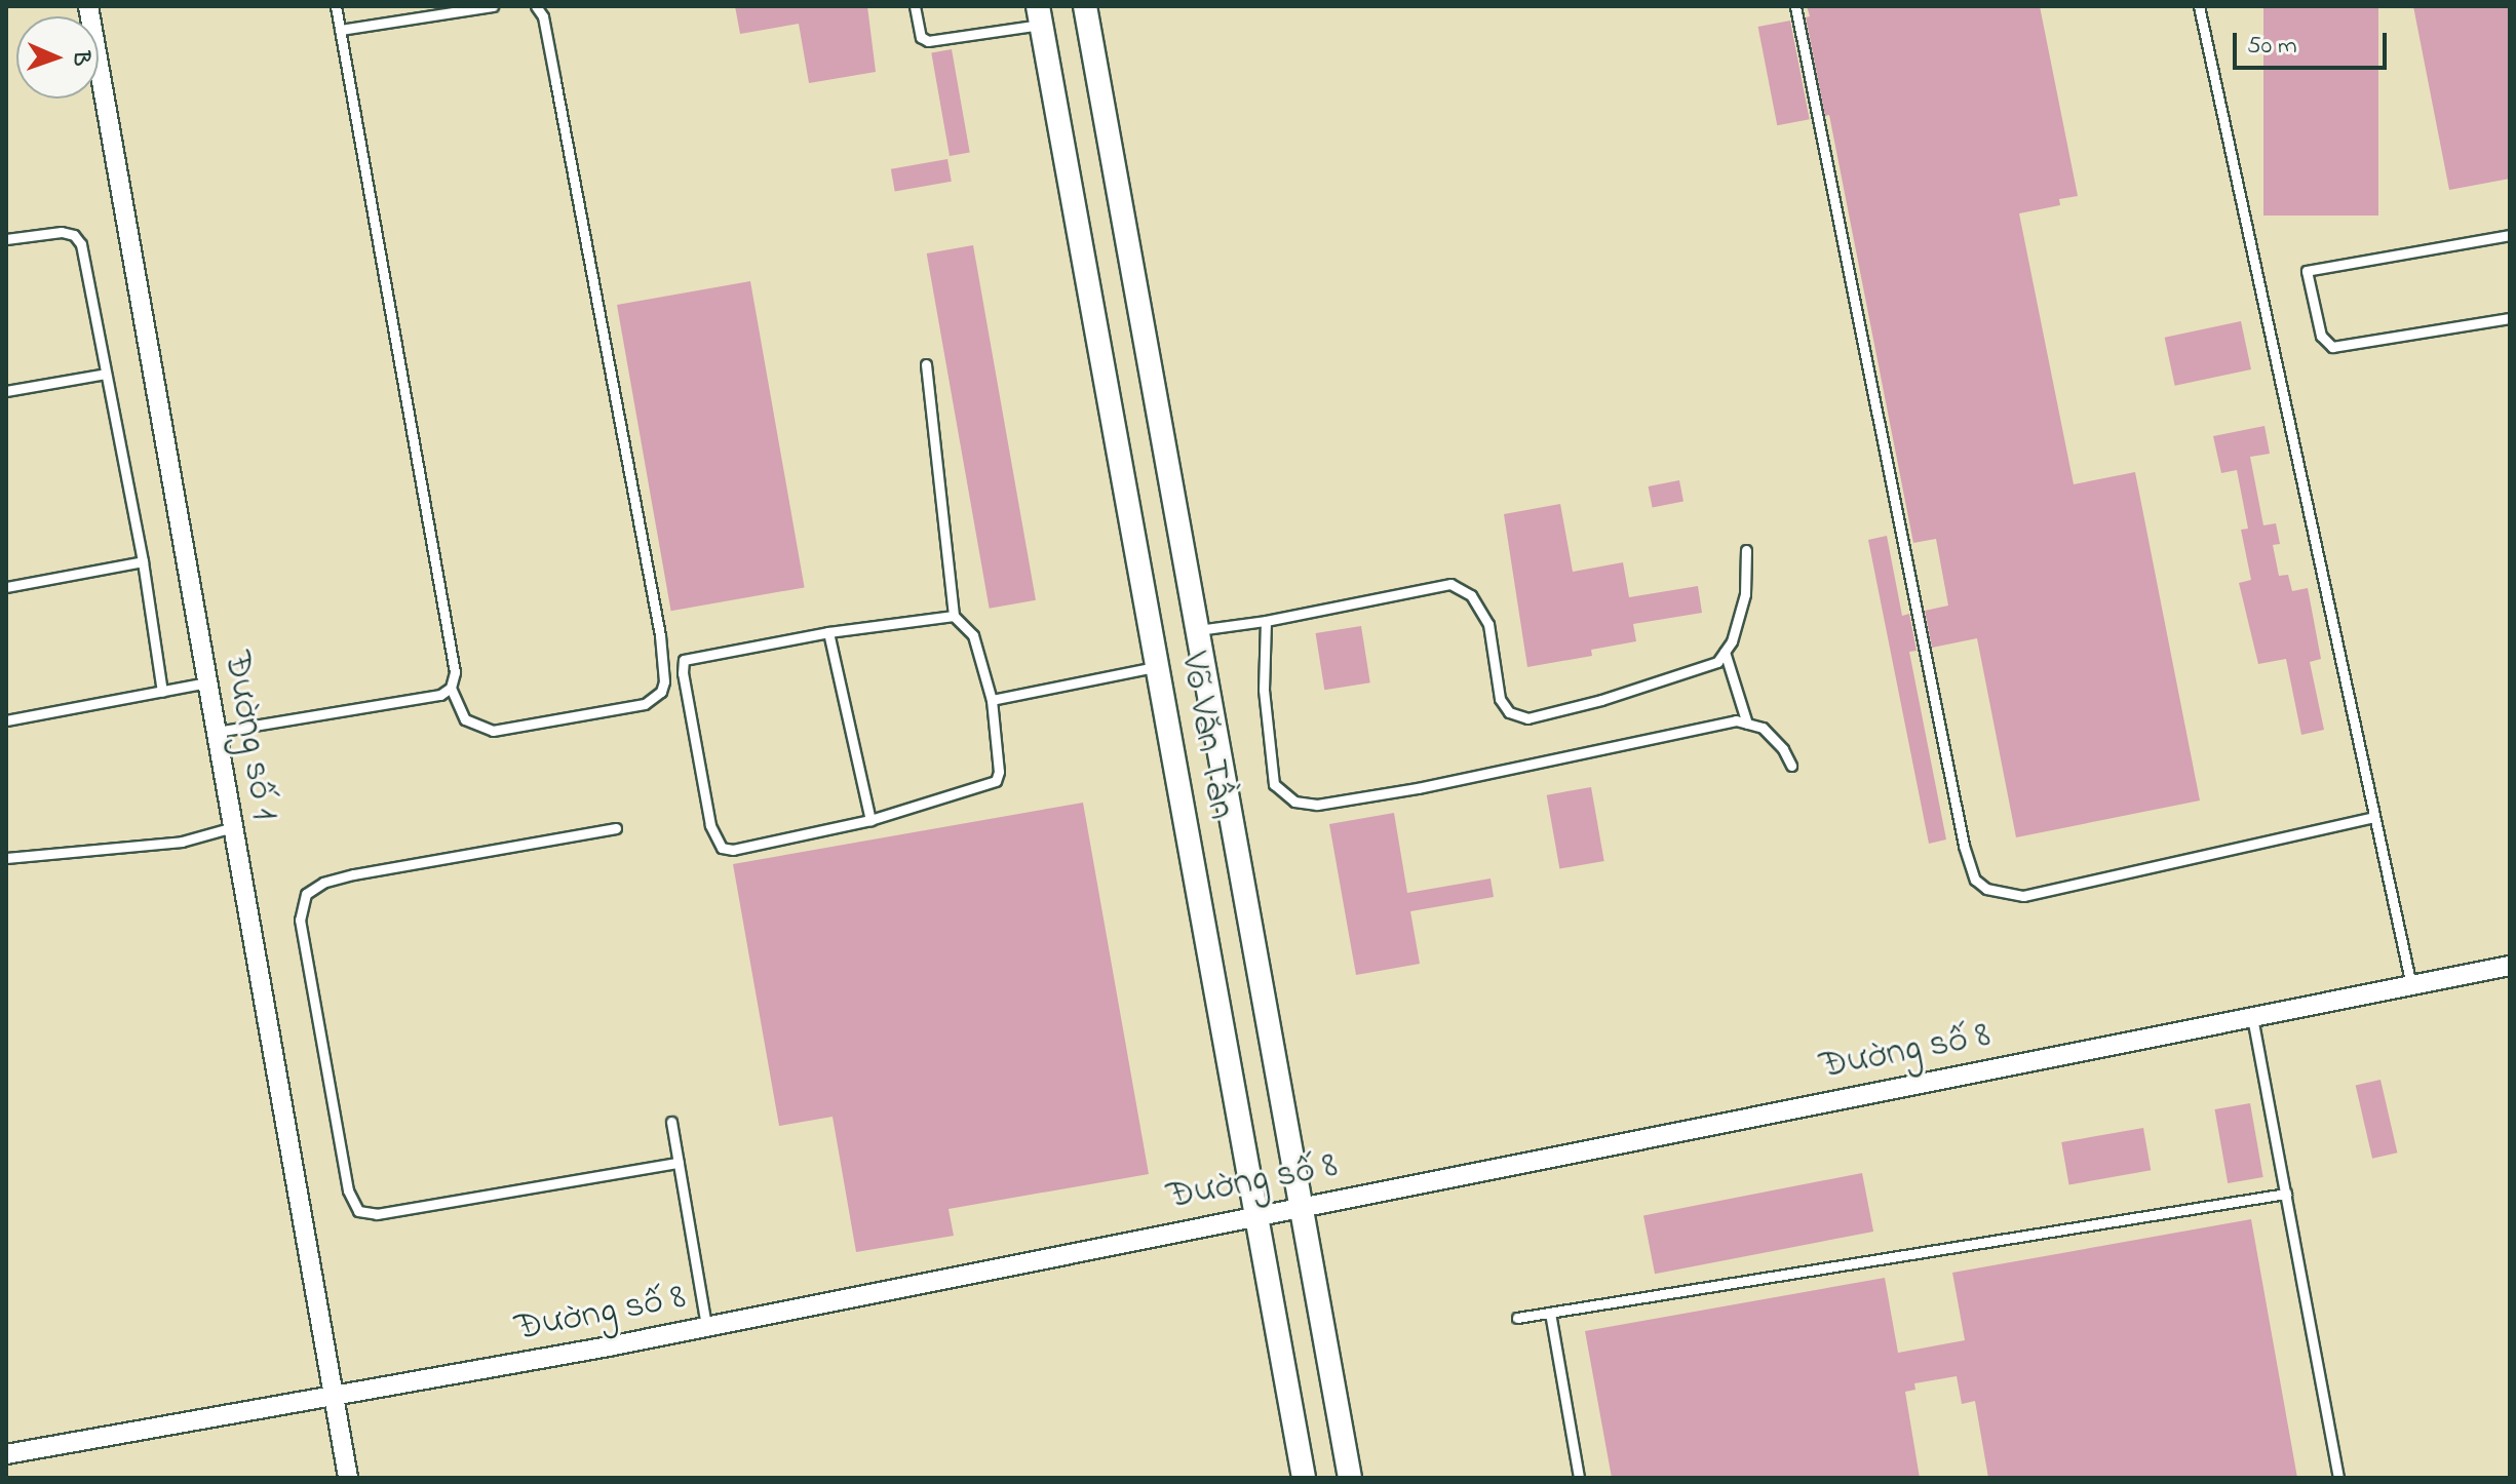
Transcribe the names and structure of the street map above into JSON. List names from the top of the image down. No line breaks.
{"streets":{"street":["Đường số 1","Võ Văn Tần","Đường số 8"]},"crossings":[["Đường số 1","Đường số 8"],["Võ Văn Tần","Đường số 8"]],"scale_bar":"50 m","north":"right"}
